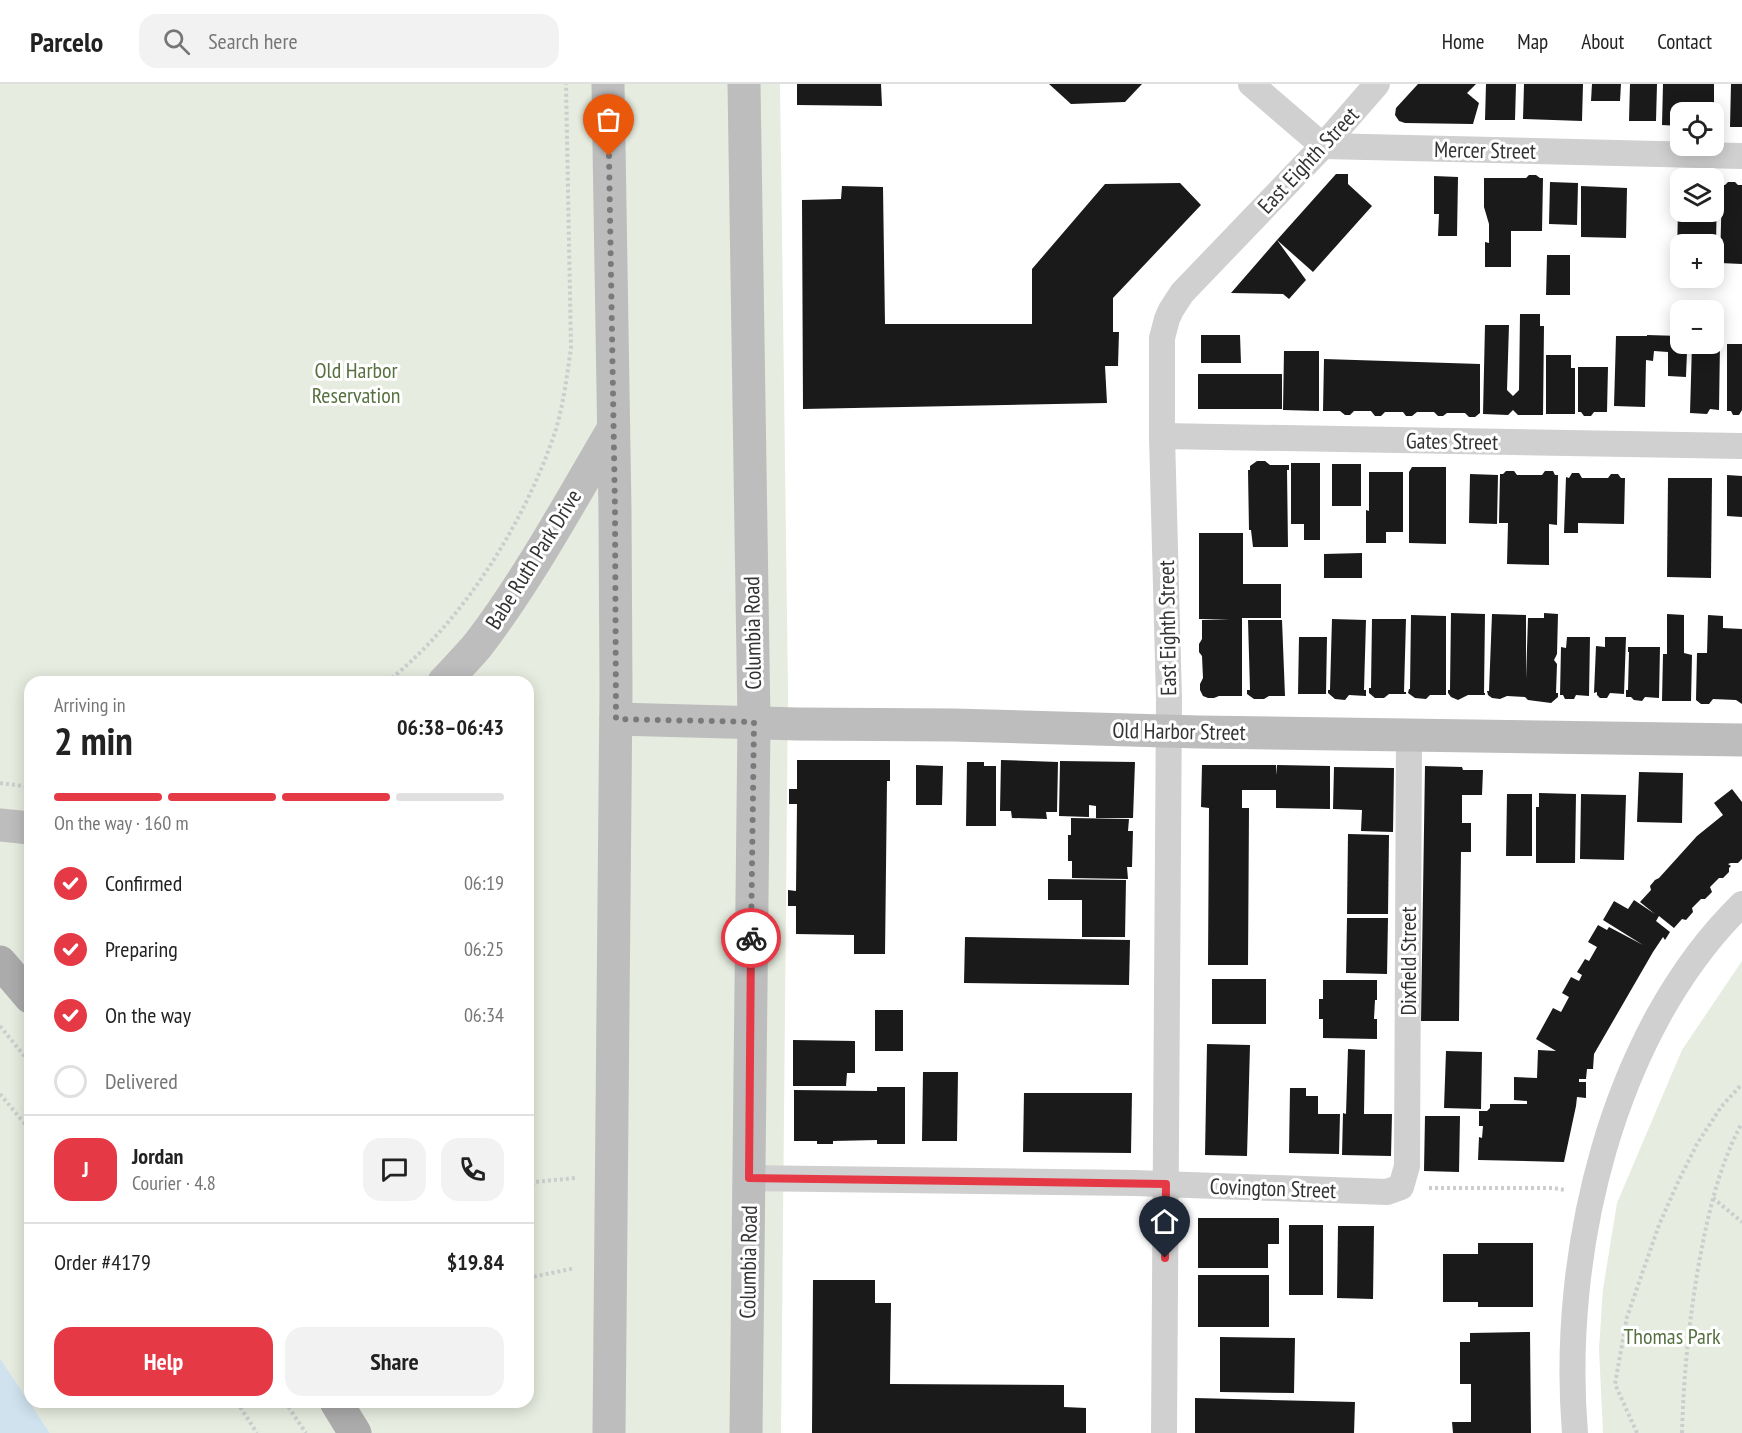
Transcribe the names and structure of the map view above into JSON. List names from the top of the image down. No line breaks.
{"streets":{"main road":["Babe Ruth Park Drive","Columbia Road","Old Harbor Street"],"street":["Mercer Street","East Eighth Street","Gates Street","Dixfield Street","Covington Street"]},"crossings":[["Mercer Street","East Eighth Street"],["East Eighth Street","Gates Street"],["East Eighth Street","Old Harbor Street"],["East Eighth Street","Covington Street"],["Columbia Road","Old Harbor Street"],["Columbia Road","Covington Street"],["Old Harbor Street","Dixfield Street"],["Dixfield Street","Covington Street"]],"parks":["Old Harbor Reservation","Thomas Park"],"page":{"header":"Parcelo","search":"Search here","nav":["Home","Map","About","Contact"],"map_buttons":["+","−"],"heading":["2 min","Arriving in","06:38–06:43"],"panel":["Jordan","Courier · 4.8","Order #4179","$19.84"],"bar":"On the way · 160 m","list":[["Confirmed","06:19"],["Preparing","06:25"],["On the way","06:34"],"Delivered"],"round":"J","buttons":["Help","Share"]}}
